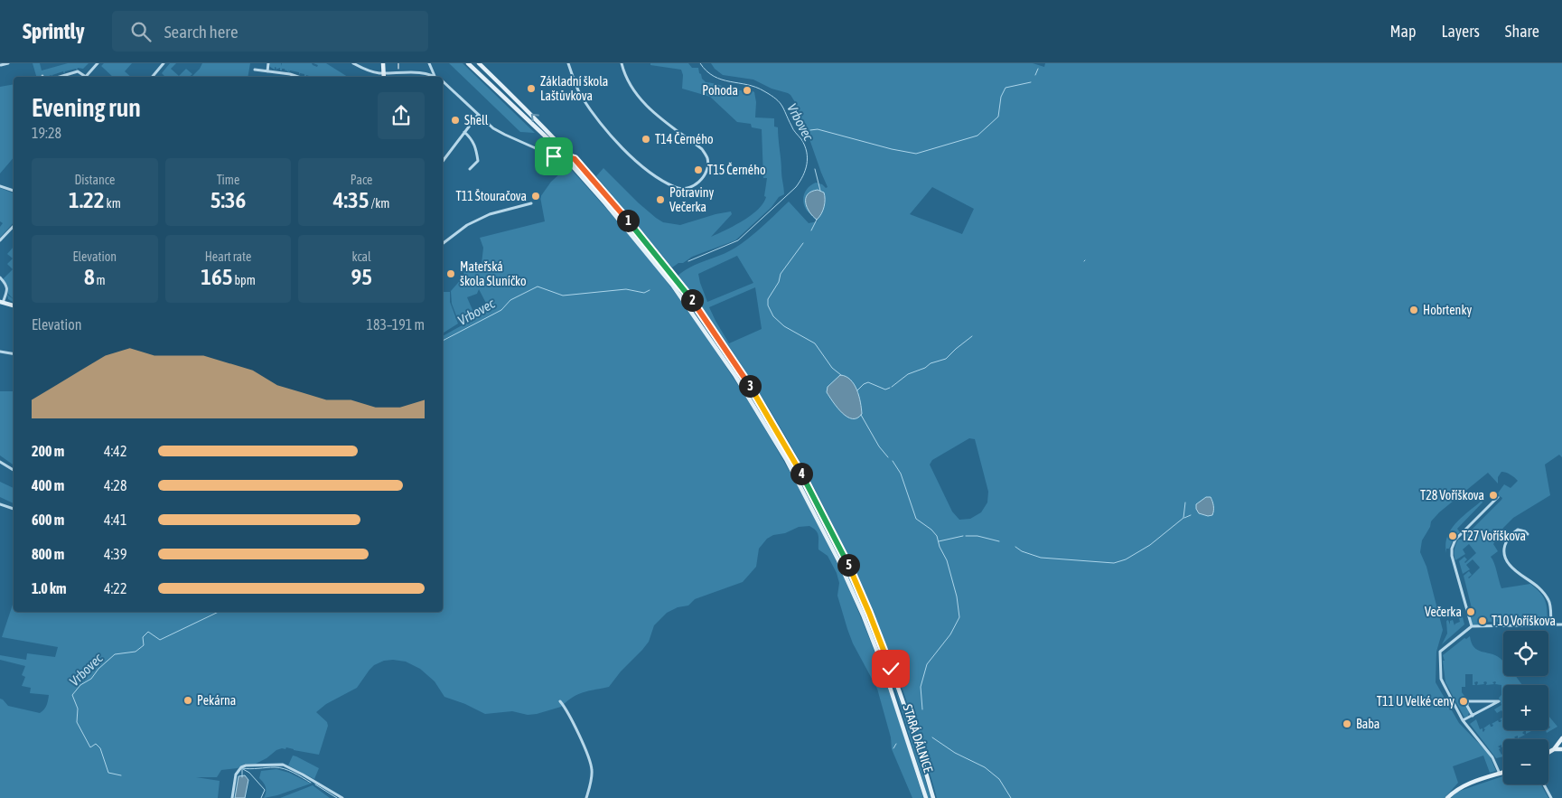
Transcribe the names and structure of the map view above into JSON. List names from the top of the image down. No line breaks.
{"streets":{"main road":["STARÁ DÁLNICE"]},"water":["Vrbovec"],"places":["Základní škola Laštůvkova","Pohoda","Shell","T14 Černého","T15 Černého","T11 Štouračova","Potraviny Večerka","Mateřská škola Sluníčko","Hobrtenky","T28 Voříškova","T27 Voříškova","Večerka","T10 Voříškova","Pekárna","T11 U Velké ceny","Baba"],"page":{"header":"Sprintly","search":"Search here","nav":["Map","Layers","Share"],"heading":["Evening run","19:28"],"stats":[["Distance","1.22 km"],["Time","5:36"],["Pace","4:35 /km"],["Elevation","8 m"],["Heart rate","165 bpm"],["kcal","95"]],"pins":["1","2","3","4","5"],"chart":["Elevation","183–191 m"],"list":[{"name":"200 m","note":"4:42"},{"name":"400 m","note":"4:28"},{"name":"600 m","note":"4:41"},{"name":"800 m","note":"4:39"},{"name":"1.0 km","note":"4:22"}],"map_buttons":["+","−"]}}
